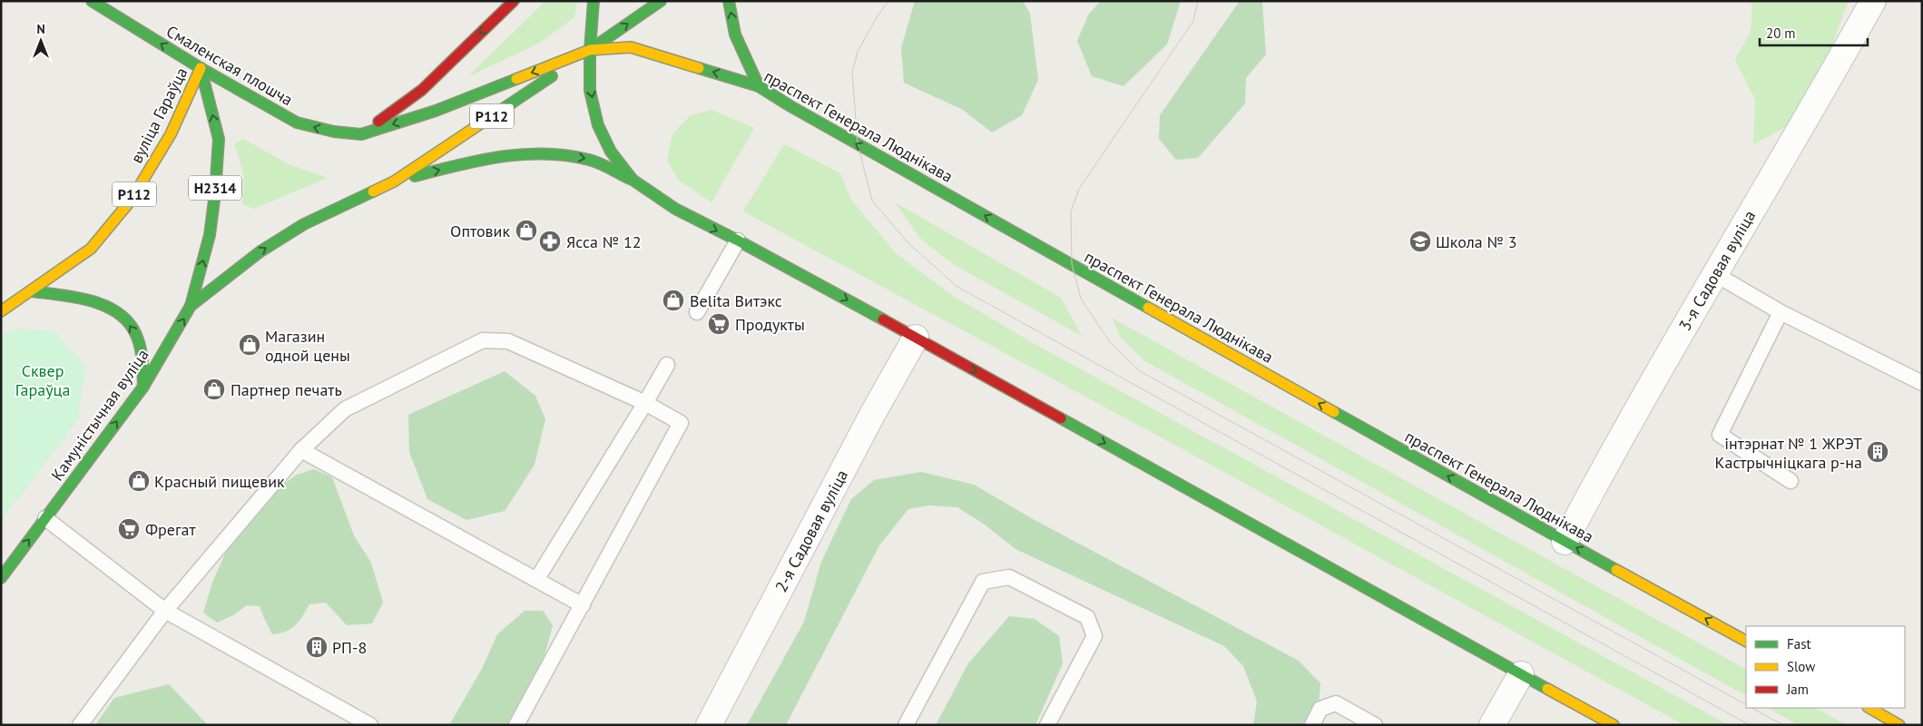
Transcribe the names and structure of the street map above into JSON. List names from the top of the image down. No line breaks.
{"streets":{"main road":["Смаленская плошча","вуліца Гараўца","Р112","праспект Генерала Люднікава","Н2314","Камуністычная вуліца"],"street":["3-я Садовая вуліца","2-я Садовая вуліца"]},"crossings":[["Смаленская плошча","вуліца Гараўца"],["Смаленская плошча","Н2314"],["вуліца Гараўца","Н2314"],["Р112","праспект Генерала Люднікава"],["Р112","Камуністычная вуліца"],["праспект Генерала Люднікава","3-я Садовая вуліца"],["Н2314","Камуністычная вуліца"]],"one_way":["Смаленская плошча","праспект Генерала Люднікава","Камуністычная вуліца"],"parks":["Сквер Гараўца"],"places":{"shop":["Оптовик","Belita Витэкс","Магазин одной цены","Партнер печать","Красный пищевик"],"pharmacy":["Ясса № 12"],"school or university":["Школа № 3"],"supermarket":["Продукты","Фрегат"],"building":["інтэрнат № 1 ЖРЭТ Кастрычніцкага р-на","РП-8"]},"legend":["Fast","Slow","Jam"],"scale_bar":"20 m","north":"top"}
